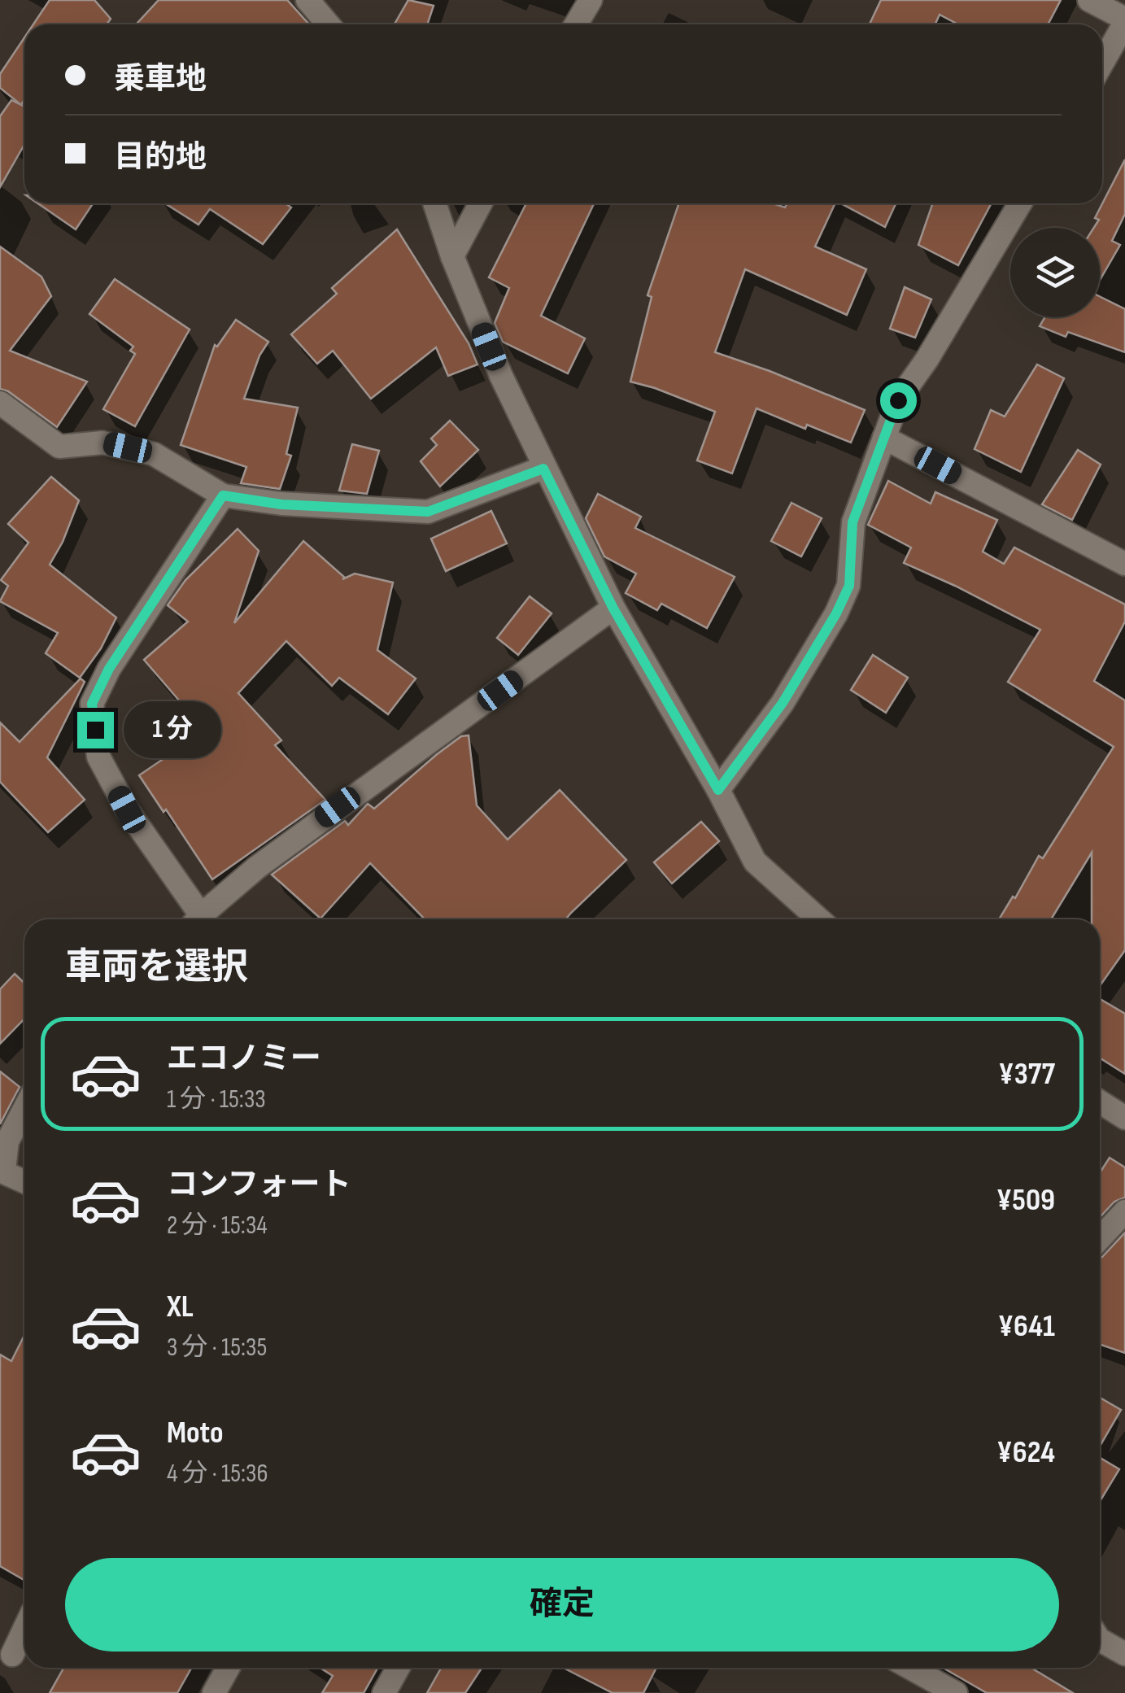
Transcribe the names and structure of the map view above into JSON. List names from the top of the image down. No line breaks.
{"page":{"banner":["乗車地","目的地"],"bubble":"1 分","heading":"車両を選択","list":[{"name":"エコノミー","note":"1 分 · 15:33","value":"¥377"},{"name":"コンフォート","note":"2 分 · 15:34","value":"¥509"},{"name":"XL","note":"3 分 · 15:35","value":"¥641"},{"name":"Moto","note":"4 分 · 15:36","value":"¥624"}],"buttons":"確定"}}
